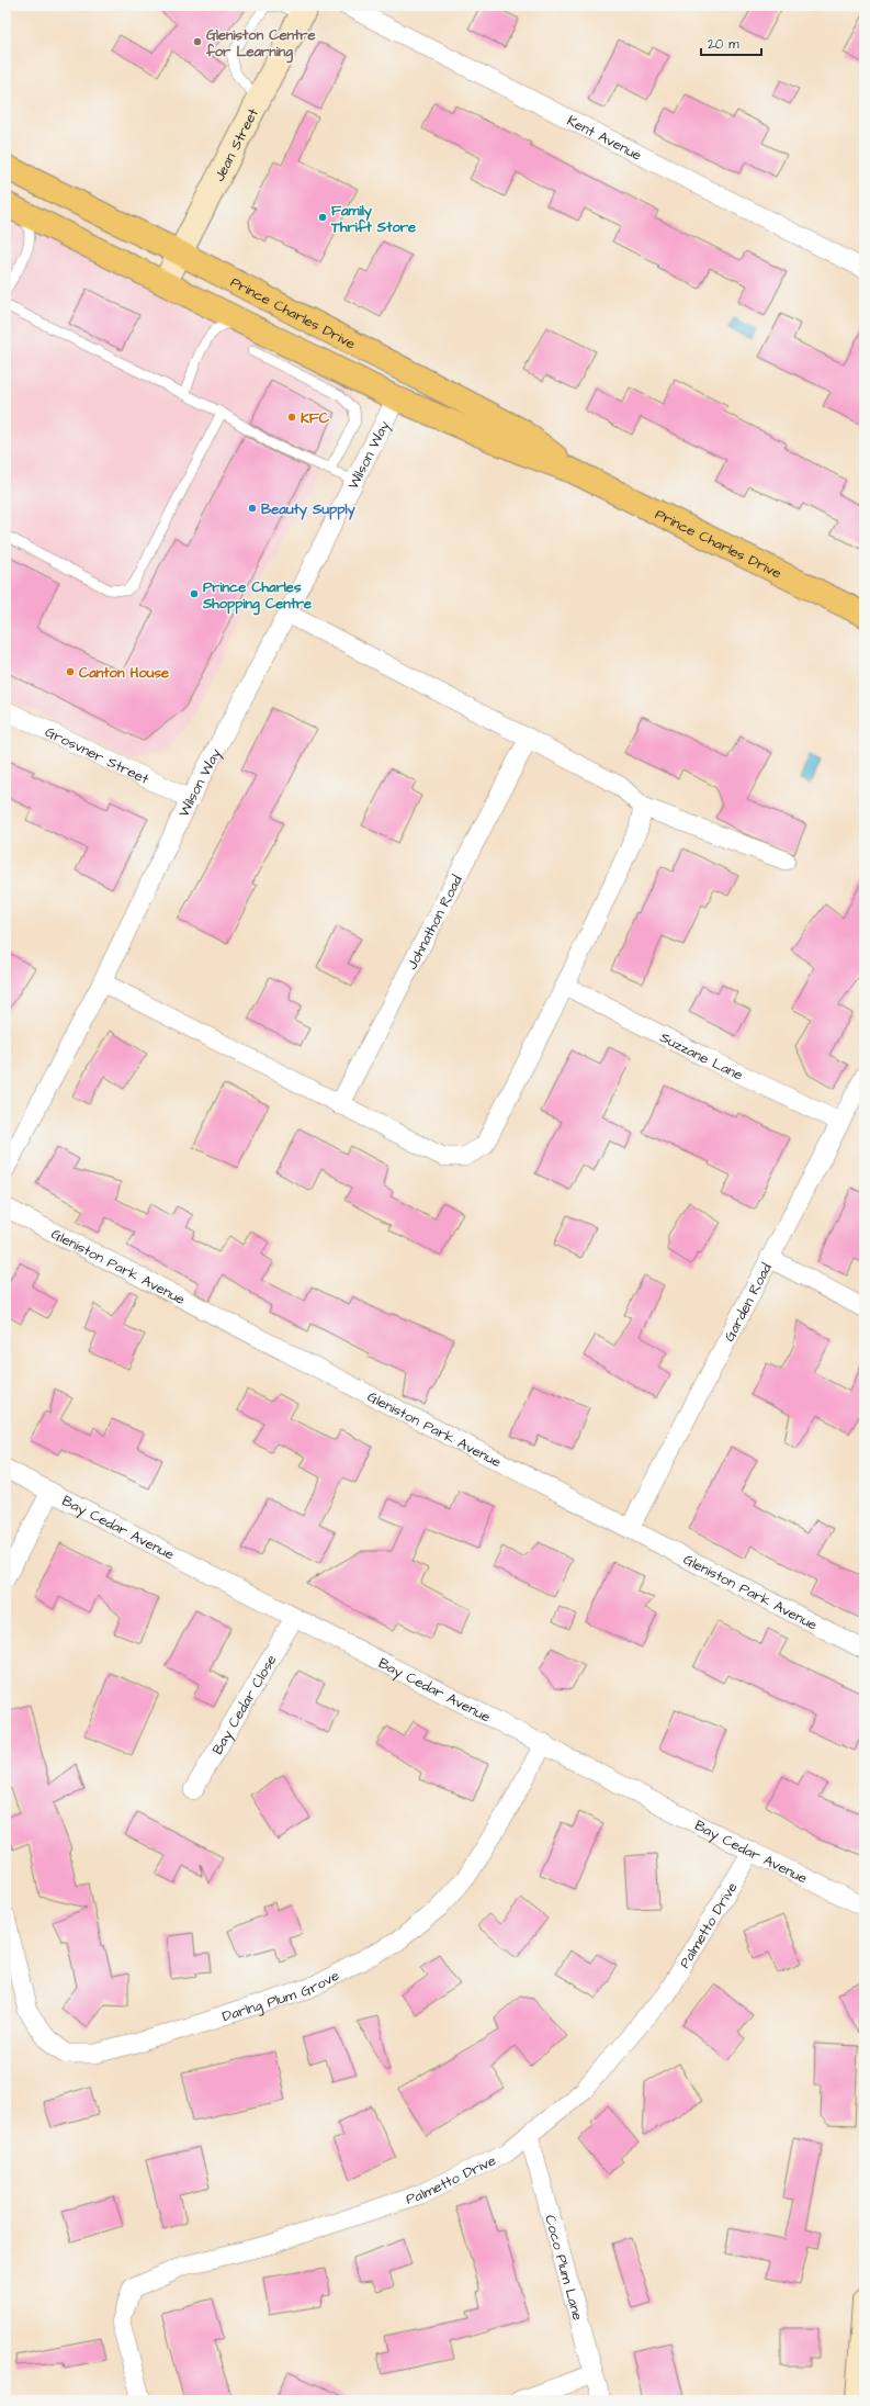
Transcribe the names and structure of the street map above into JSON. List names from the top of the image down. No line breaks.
{"streets":{"highway":["Prince Charles Drive"],"street":["Kent Avenue","Jean Street","Wilson Way","Grosvner Street","Johnathon Road","Suzzane Lane","Gleniston Park Avenue","Garden Road","Bay Cedar Avenue","Bay Cedar Close","Palmetto Drive","Darlng Plum Grove","Coco Plum Lane"]},"crossings":[["Jean Street","Prince Charles Drive"],["Prince Charles Drive","Wilson Way"],["Wilson Way","Grosvner Street"],["Suzzane Lane","Garden Road"],["Gleniston Park Avenue","Garden Road"],["Bay Cedar Avenue","Bay Cedar Close"],["Bay Cedar Avenue","Palmetto Drive"],["Bay Cedar Avenue","Darlng Plum Grove"],["Palmetto Drive","Coco Plum Lane"]],"places":["Gleniston Centre for Learning","Family Thrift Store","KFC","Beauty Supply","Prince Charles Shopping Centre","Canton House"],"scale_bar":"20 m"}
